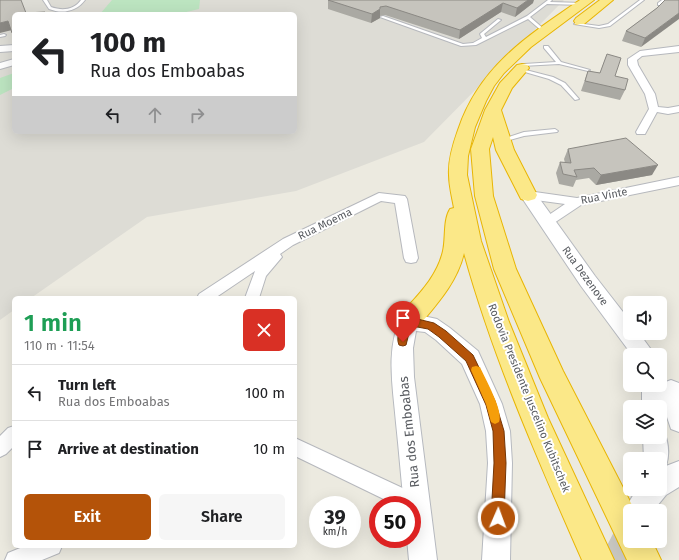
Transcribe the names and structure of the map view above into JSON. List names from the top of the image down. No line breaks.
{"streets":{"highway":["Rodovia Presidente Juscelino Kubitschek"],"main road":["Rua Dezenove","Rua dos Emboabas"],"street":["Rua Vinte","Rua Moema"]},"crossings":[["Rua Vinte","Rua Dezenove"]],"page":{"turn":["100 m","Rua dos Emboabas"],"map_buttons":["+","−"],"heading":["1 min","110 m · 11:54"],"list":[{"name":"Turn left","note":"Rua dos Emboabas","value":"100 m"},{"name":"Arrive at destination","value":"10 m"}],"buttons":["Exit","Share"],"speed":"39 km/h","limit":"50"}}
